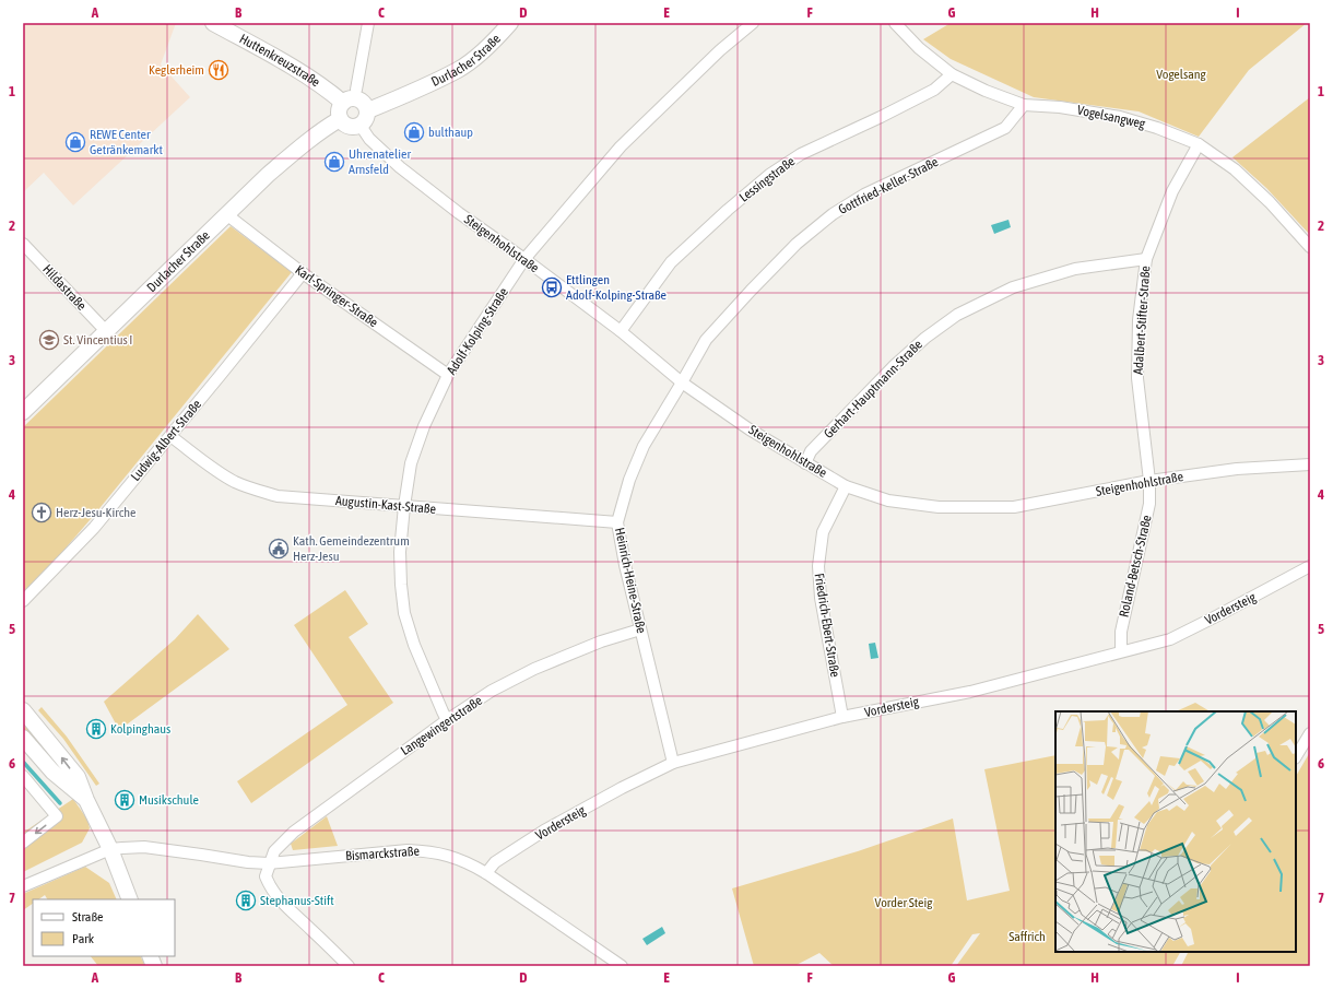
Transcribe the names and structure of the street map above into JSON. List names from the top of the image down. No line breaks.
{"streets":{"main road":["Durlacher Straße","Huttenkreuzstraße"],"street":["Vogelsangweg","Lessingstraße","Gottfried-Keller-Straße","Steigenhohlstraße","Hildastraße","Karl-Springer-Straße","Adalbert-Stifter-Straße","Adolf-Kolping-Straße","Gerhart-Hauptmann-Straße","Ludwig-Albert-Straße","Augustin-Kast-Straße","Roland-Betsch-Straße","Heinrich-Heine-Straße","Vordersteig","Friedrich-Ebert-Straße","Langewingertstraße","Bismarckstraße"]},"crossings":[["Durlacher Straße","Huttenkreuzstraße"],["Durlacher Straße","Steigenhohlstraße"],["Durlacher Straße","Hildastraße"],["Durlacher Straße","Karl-Springer-Straße"],["Huttenkreuzstraße","Steigenhohlstraße"],["Vogelsangweg","Lessingstraße"],["Vogelsangweg","Gottfried-Keller-Straße"],["Vogelsangweg","Adalbert-Stifter-Straße"],["Lessingstraße","Steigenhohlstraße"],["Gottfried-Keller-Straße","Steigenhohlstraße"],["Gottfried-Keller-Straße","Heinrich-Heine-Straße"],["Steigenhohlstraße","Adalbert-Stifter-Straße"],["Steigenhohlstraße","Adolf-Kolping-Straße"],["Steigenhohlstraße","Gerhart-Hauptmann-Straße"],["Steigenhohlstraße","Roland-Betsch-Straße"],["Steigenhohlstraße","Heinrich-Heine-Straße"],["Steigenhohlstraße","Friedrich-Ebert-Straße"],["Karl-Springer-Straße","Adolf-Kolping-Straße"],["Karl-Springer-Straße","Ludwig-Albert-Straße"],["Adalbert-Stifter-Straße","Gerhart-Hauptmann-Straße"],["Adalbert-Stifter-Straße","Roland-Betsch-Straße"],["Adolf-Kolping-Straße","Augustin-Kast-Straße"],["Adolf-Kolping-Straße","Langewingertstraße"],["Ludwig-Albert-Straße","Augustin-Kast-Straße"],["Augustin-Kast-Straße","Heinrich-Heine-Straße"],["Roland-Betsch-Straße","Vordersteig"],["Heinrich-Heine-Straße","Vordersteig"],["Heinrich-Heine-Straße","Langewingertstraße"],["Vordersteig","Friedrich-Ebert-Straße"],["Vordersteig","Bismarckstraße"],["Langewingertstraße","Bismarckstraße"]],"parks":["Vogelsang","Vorder Steig","Saffrich"],"places":{"restaurant":["Keglerheim"],"shop":["bulthaup","REWE Center Getränkemarkt","Uhrenatelier Arnsfeld"],"bus stop":["Ettlingen Adolf-Kolping-Straße"],"school or university":["St. Vincentius I"],"church":["Herz-Jesu-Kirche"],"public building":["Kath. Gemeindezentrum Herz-Jesu"],"building":["Kolpinghaus","Musikschule","Stephanus-Stift"]},"legend":["Straße","Park"],"grid":{"columns":["A","B","C","D","E","F","G","H","I"],"rows":["1","2","3","4","5","6","7"]}}
